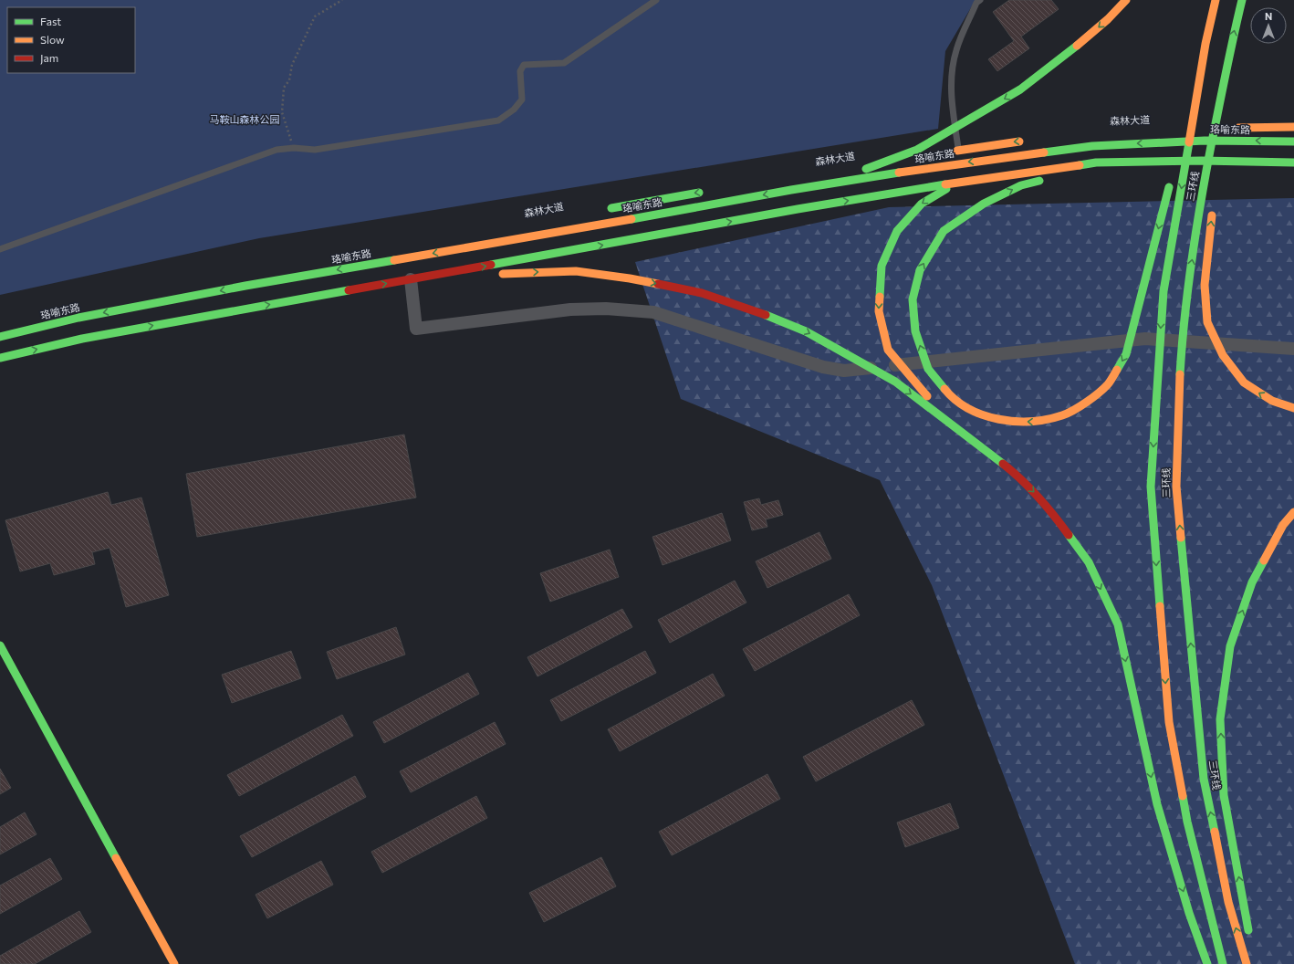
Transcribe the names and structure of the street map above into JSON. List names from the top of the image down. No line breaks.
{"streets":{"main road":["森林大道","珞喻东路","三环线"]},"parks":["马鞍山森林公园"],"legend":["Fast","Slow","Jam"],"north":"top"}
